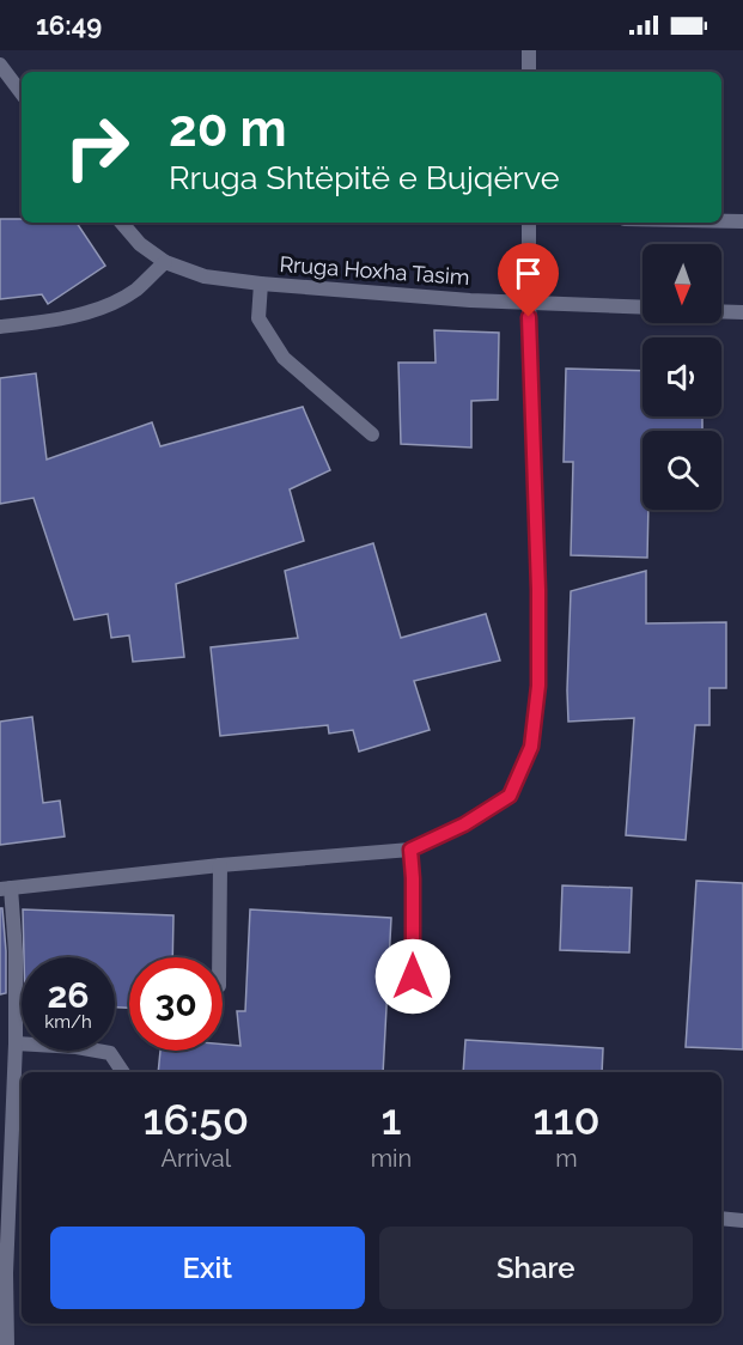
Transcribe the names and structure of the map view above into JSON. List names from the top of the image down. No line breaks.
{"streets":{"street":["Rruga Hoxha Tasim"]},"north":"bottom","page":{"status":"16:49","turn":["20 m","Rruga Shtëpitë e Bujqërve"],"speed":"26 km/h","limit":"30","eta":["16:50","Arrival","1","min","110","m"],"buttons":["Exit","Share"]}}
